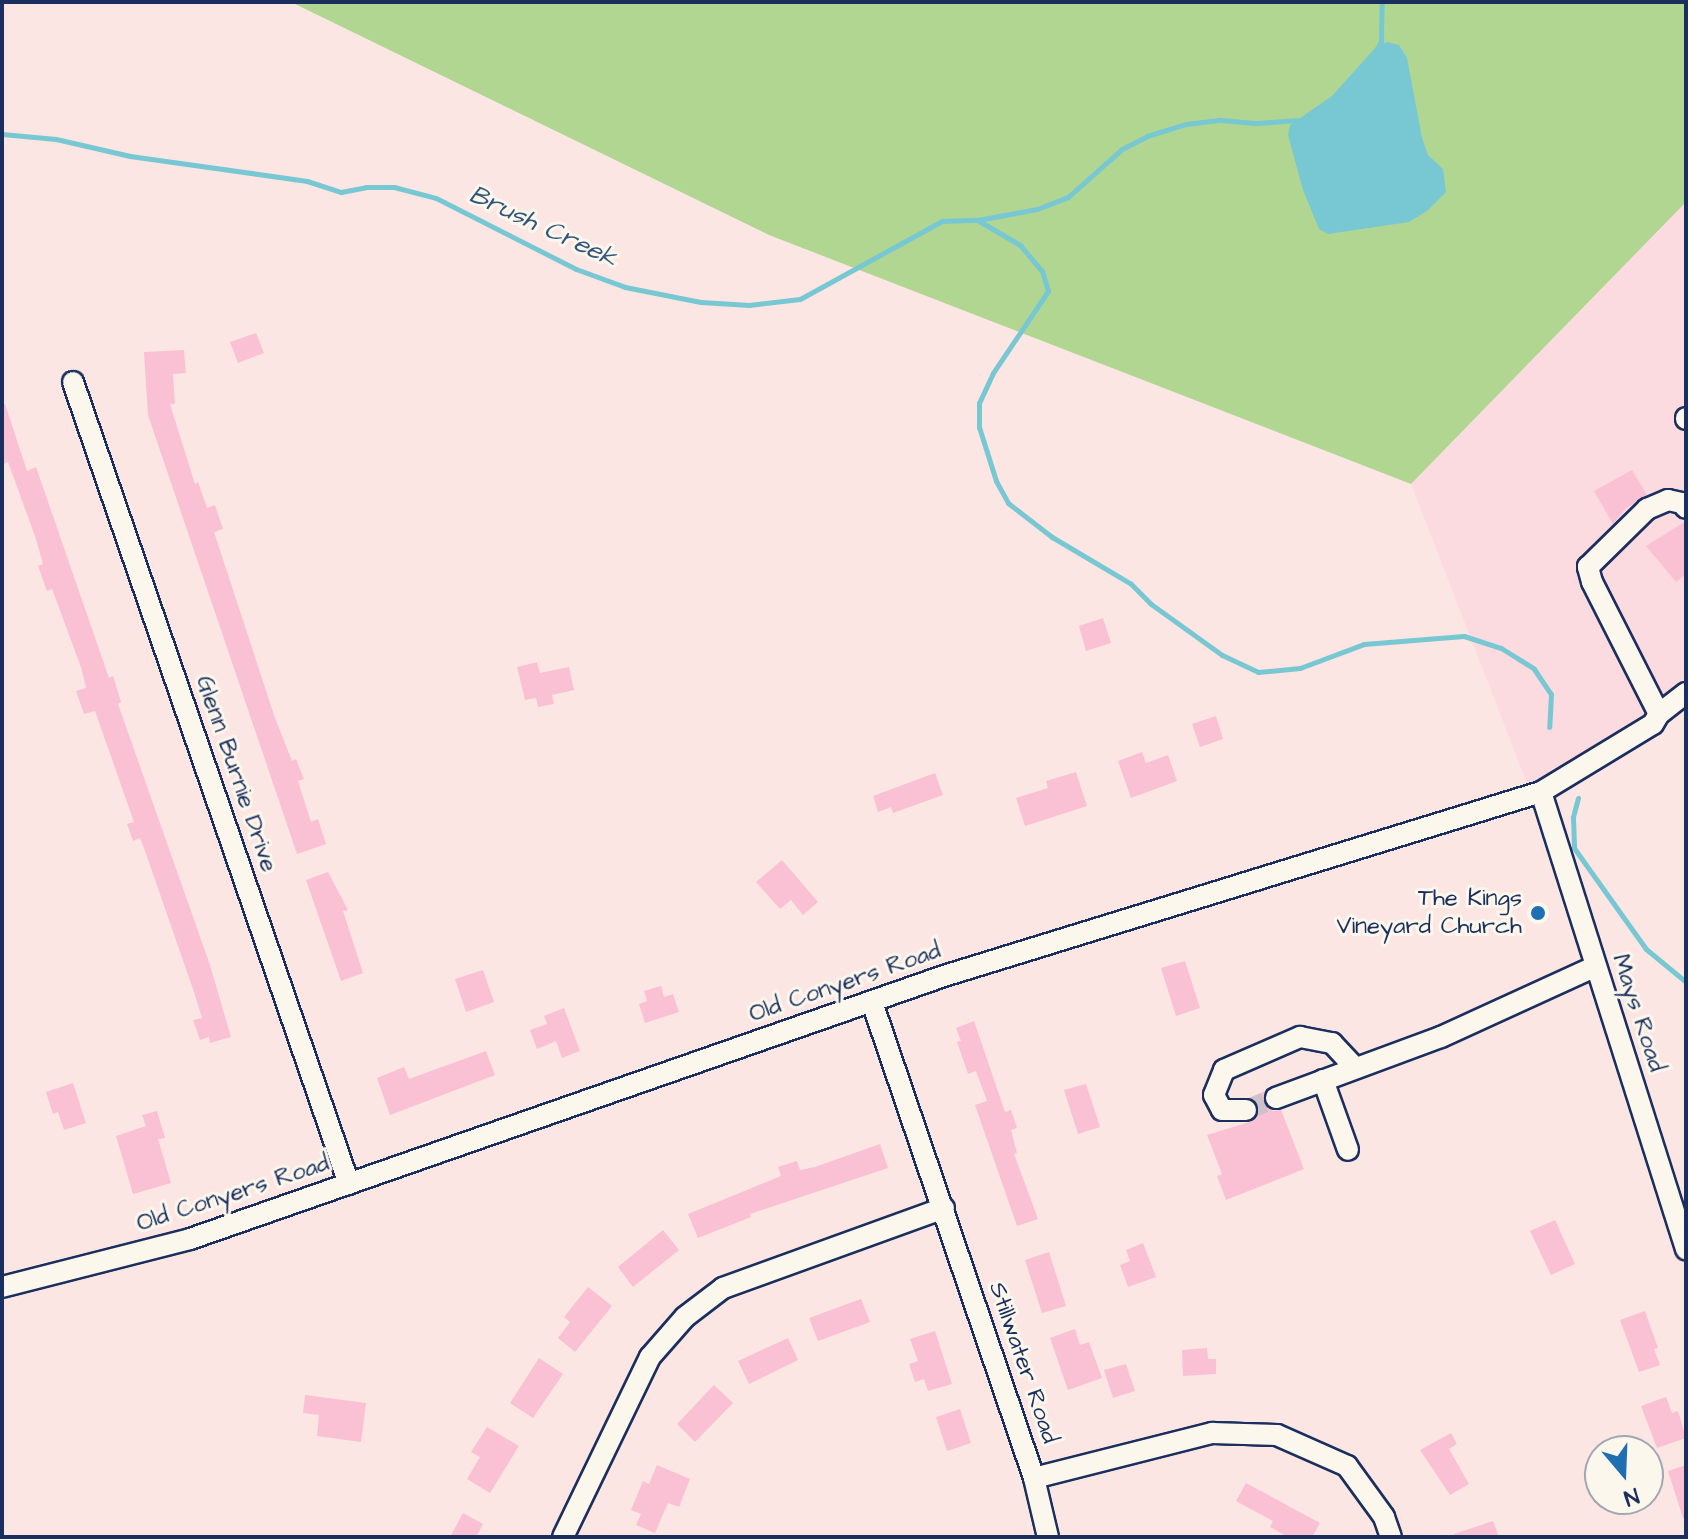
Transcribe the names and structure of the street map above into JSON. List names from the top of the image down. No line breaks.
{"streets":{"street":["Glenn Burnie Drive","Old Conyers Road","Mays Road","Stillwater Road"]},"crossings":[["Glenn Burnie Drive","Old Conyers Road"],["Old Conyers Road","Mays Road"],["Old Conyers Road","Stillwater Road"]],"water":["Brush Creek"],"places":["The Kings Vineyard Church"],"north":"bottom"}
